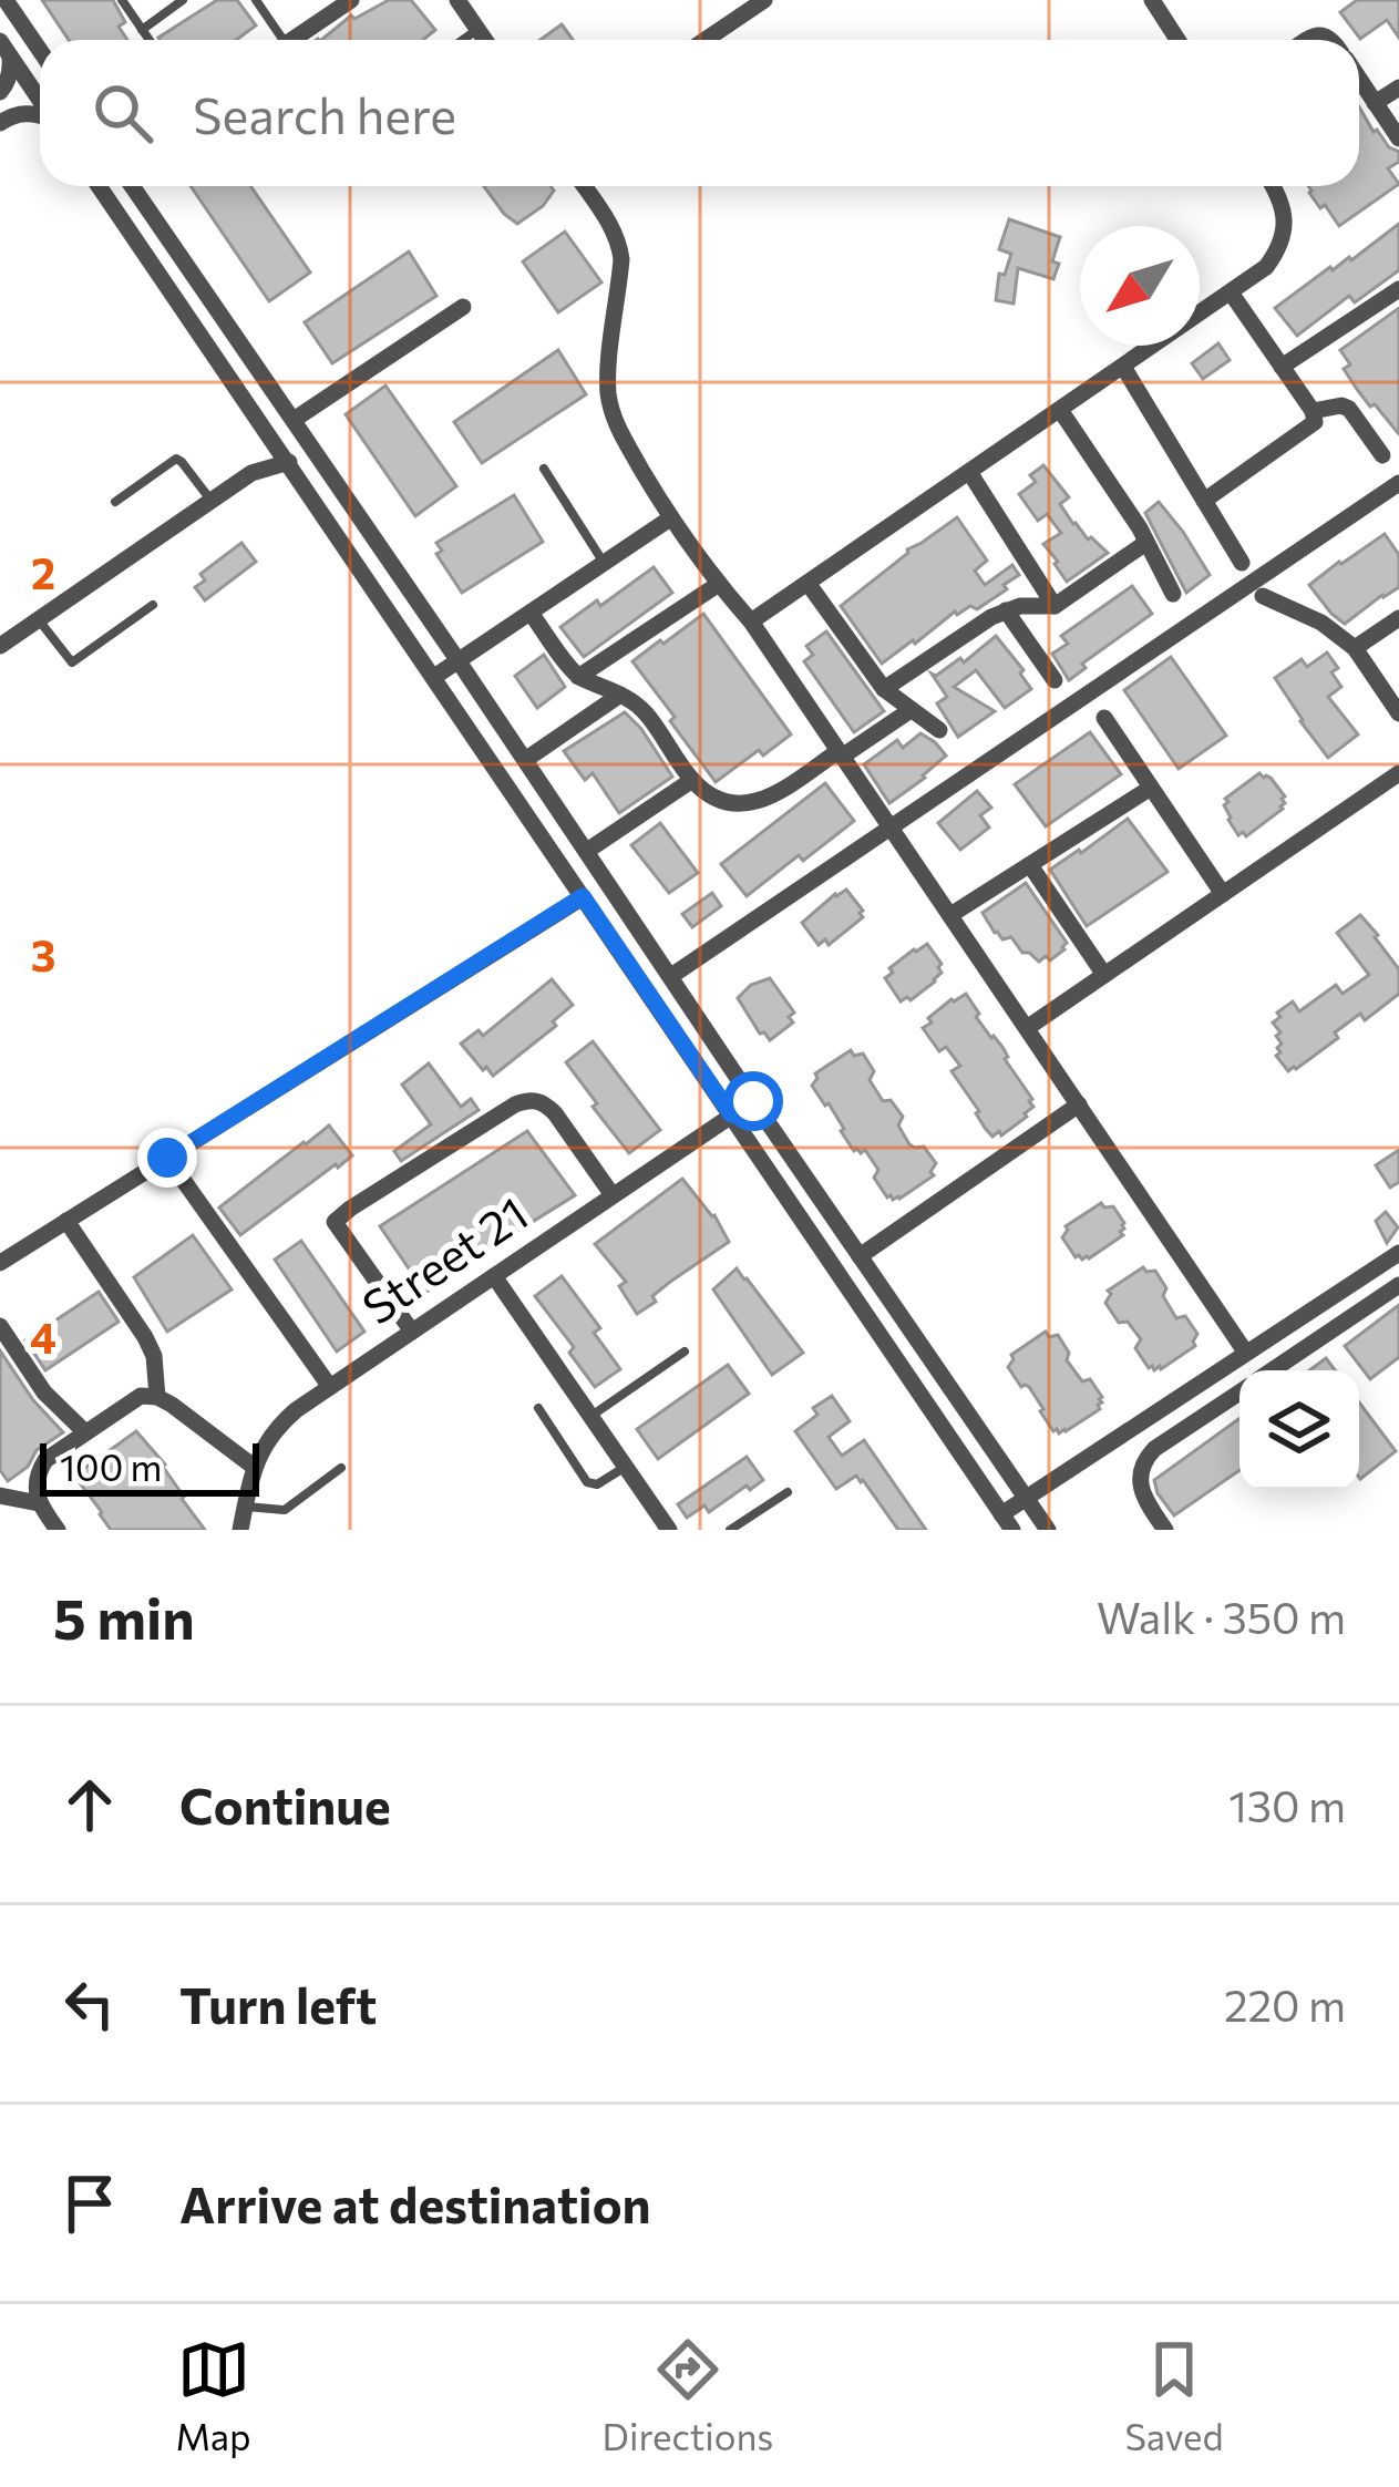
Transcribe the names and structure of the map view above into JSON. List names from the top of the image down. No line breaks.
{"streets":{"street":["Street 21"]},"scale_bar":"100 m","north":"bottom left","page":{"search":"Search here","scale":"100 m","heading":["5 min","Walk · 350 m"],"list":[["Continue","130 m"],["Turn left","220 m"],"Arrive at destination"],"nav":["Map","Directions","Saved"]},"grid":{"rows":["2","3","4"]}}
